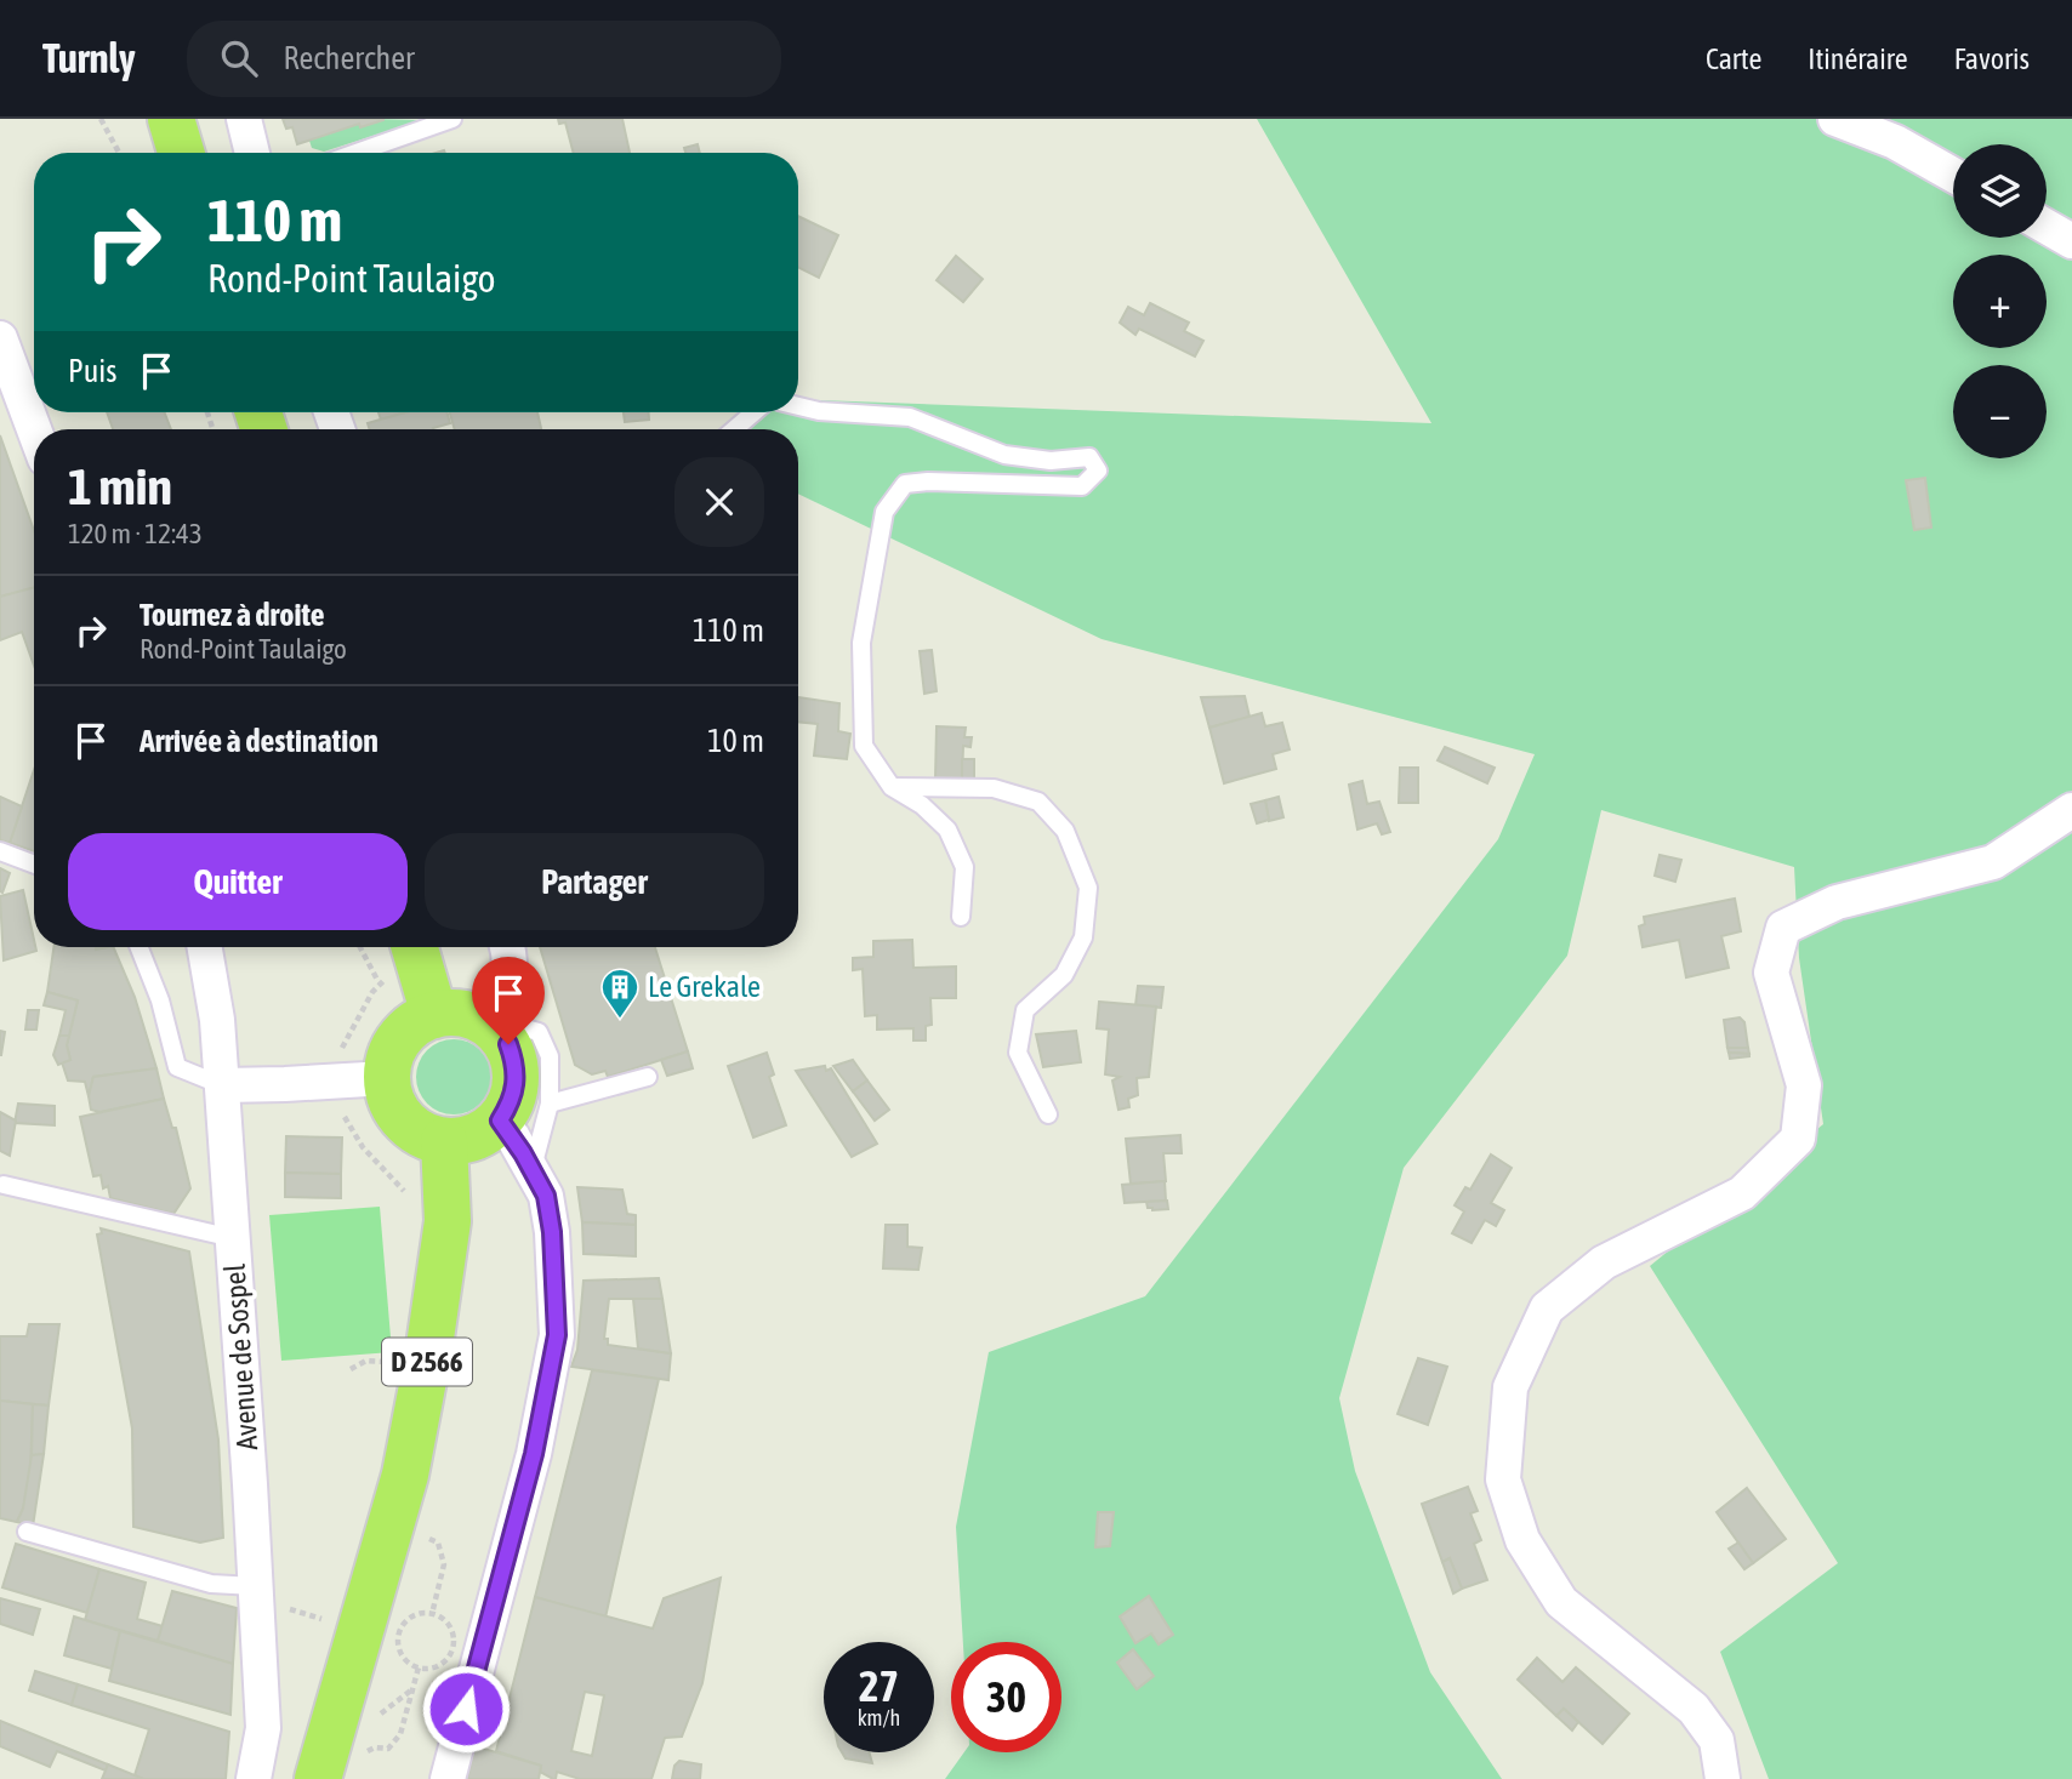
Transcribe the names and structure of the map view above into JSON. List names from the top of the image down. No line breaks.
{"streets":{"main road":["D 2566"],"street":["Avenue de Sospel"]},"places":{"building":["Le Grekale"]},"page":{"header":"Turnly","search":"Rechercher","nav":["Carte","Itinéraire","Favoris"],"map_buttons":["+","−"],"turn":["110 m","Rond-Point Taulaigo"],"then":"Puis","heading":["1 min","120 m · 12:43"],"list":[{"name":"Tournez à droite","note":"Rond-Point Taulaigo","value":"110 m"},{"name":"Arrivée à destination","value":"10 m"}],"buttons":["Quitter","Partager"],"speed":"27 km/h","limit":"30"}}
